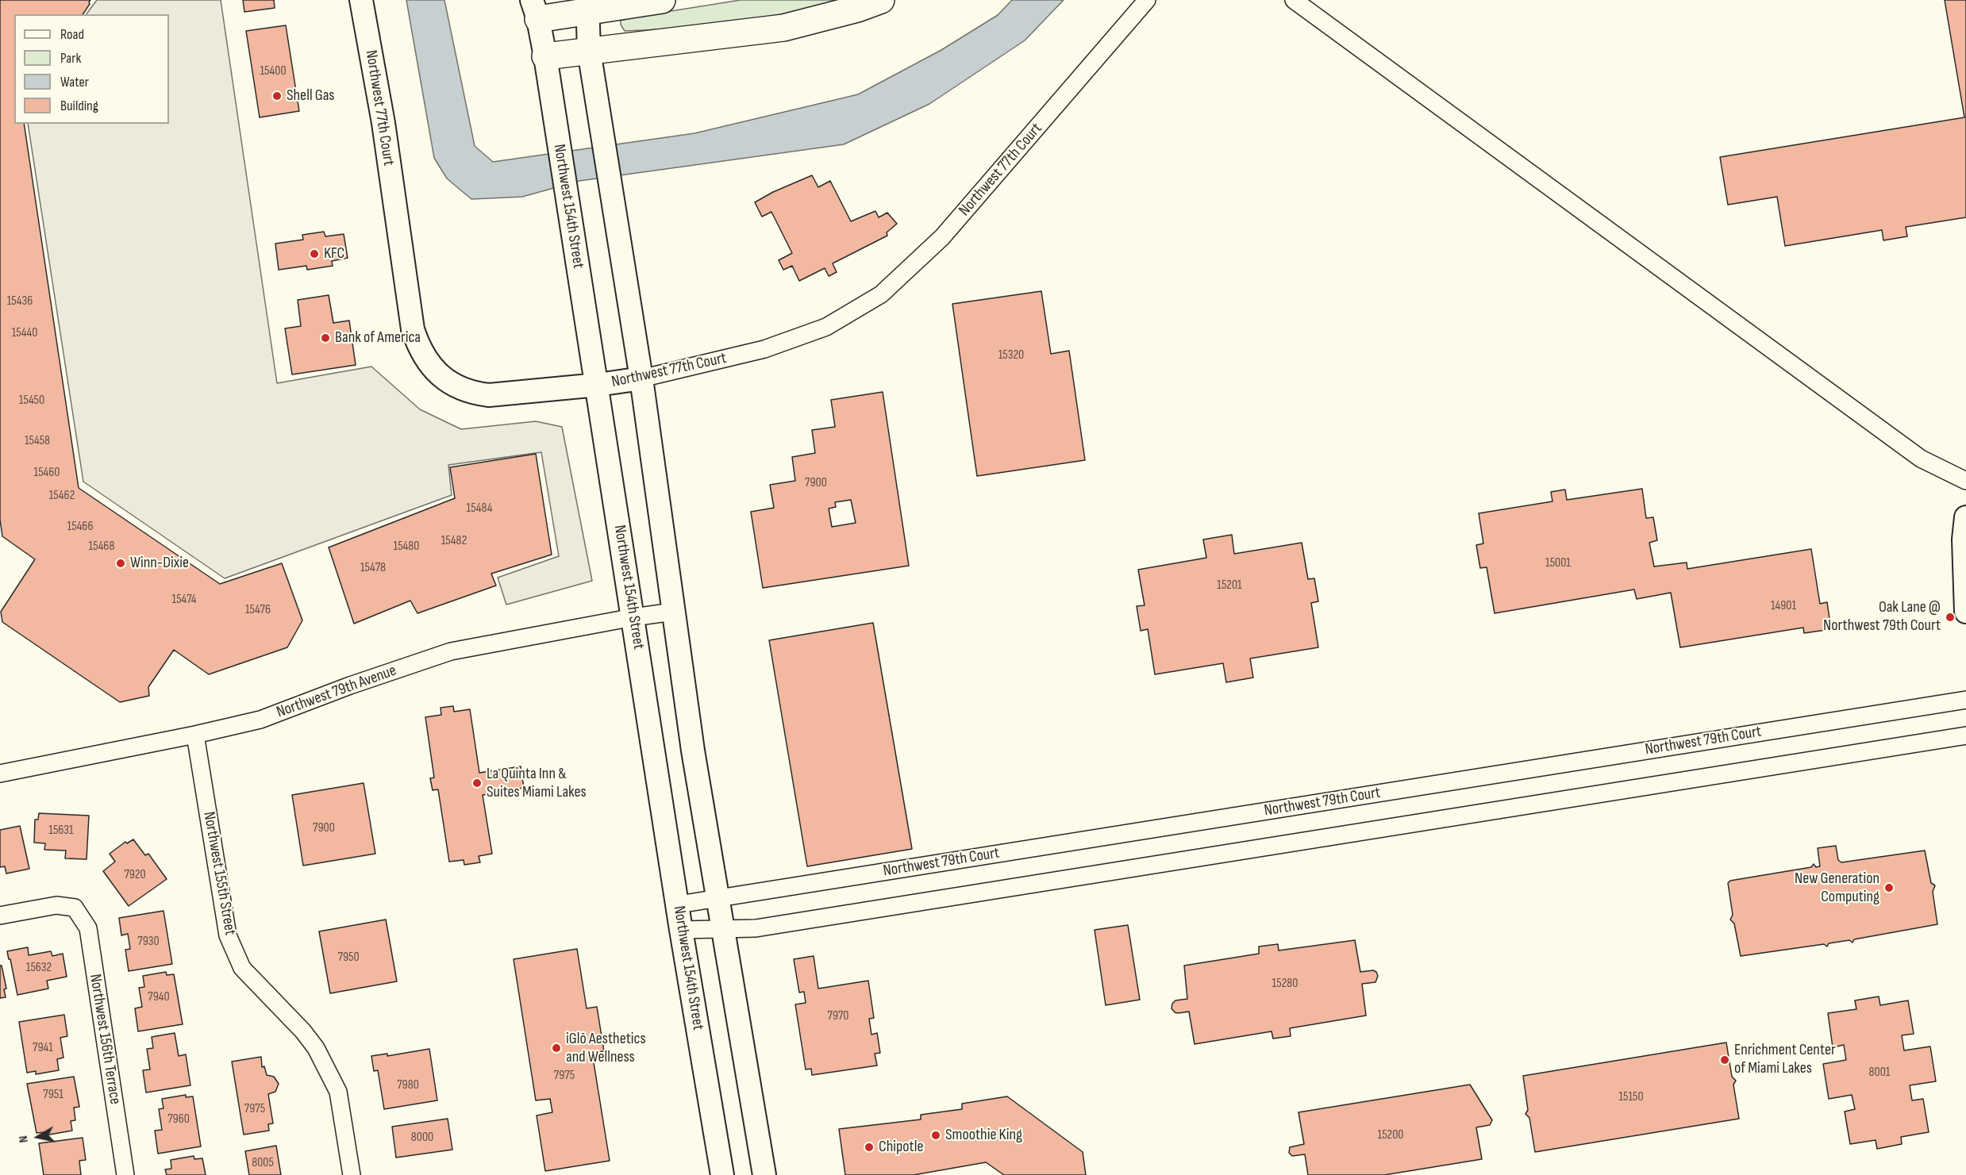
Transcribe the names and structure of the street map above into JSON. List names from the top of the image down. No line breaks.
{"streets":{"main road":["Northwest 77th Court","Northwest 154th Street"],"street":["Northwest 79th Avenue","Northwest 79th Court","Northwest 155th Street","Northwest 156th Terrace"]},"crossings":[["Northwest 77th Court","Northwest 154th Street"],["Northwest 154th Street","Northwest 79th Avenue"],["Northwest 154th Street","Northwest 79th Court"],["Northwest 79th Avenue","Northwest 155th Street"]],"places":["Shell Gas","KFC","Bank of America","Winn-Dixie","Oak Lane @ Northwest 79th Court","La Quinta Inn & Suites Miami Lakes","New Generation Computing","iGlō Aesthetics and Wellness","Enrichment Center of Miami Lakes","Smoothie King","Chipotle"],"house_numbers":["15400","15436","15440","15320","15450","15458","15460","7900","15462","15484","15466","15482","15468","15480","15001","15478","15201","15474","14901","15476","7900","15631","7920","7930","7950","15632","15280","7940","7970","7941","8001","7975","7980","7951","15150","7975","7960","15200","8000","8005"],"legend":["Road","Park","Water","Building"],"north":"left"}
